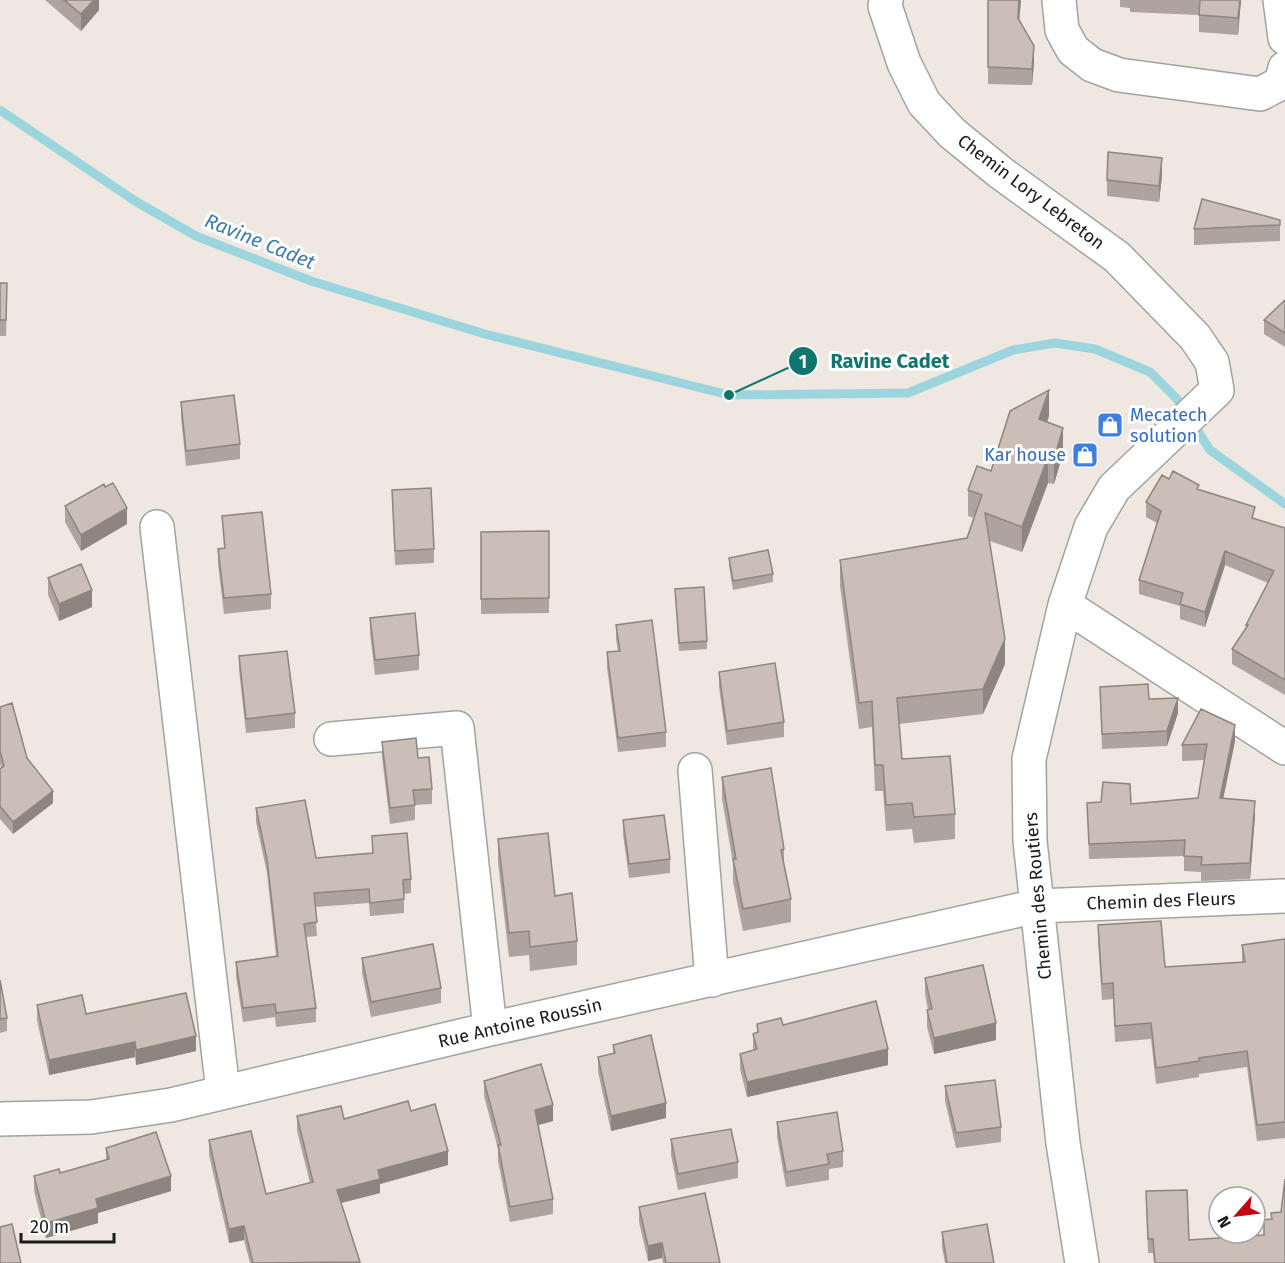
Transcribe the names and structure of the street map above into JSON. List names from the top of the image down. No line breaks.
{"streets":{"street":["Chemin Lory Lebreton","Chemin des Routiers","Chemin des Fleurs","Rue Antoine Roussin"]},"crossings":[["Chemin Lory Lebreton","Chemin des Routiers"],["Chemin des Routiers","Chemin des Fleurs"],["Chemin des Routiers","Rue Antoine Roussin"],["Chemin des Fleurs","Rue Antoine Roussin"]],"water":["Ravine Cadet"],"places":{"other":["Ravine Cadet"],"shop":["Mecatech solution","Kar house"]},"scale_bar":"20 m","north":"bottom left"}
